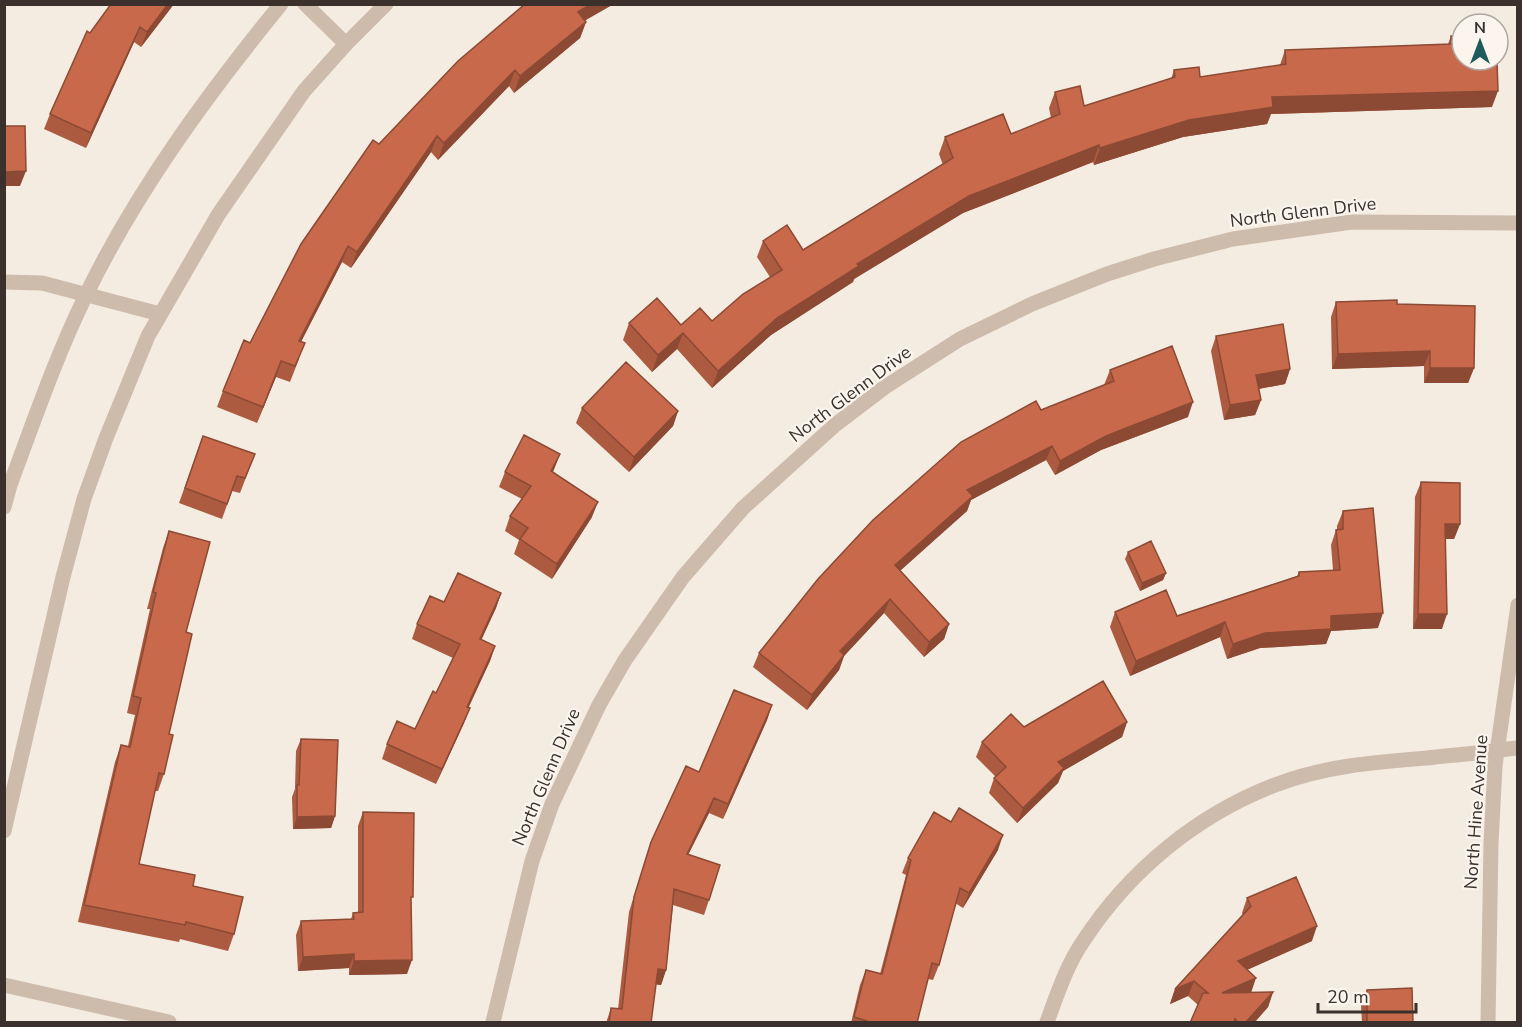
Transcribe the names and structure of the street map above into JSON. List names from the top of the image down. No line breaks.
{"streets":{"street":["North Glenn Drive","North Hine Avenue"]},"scale_bar":"20 m","north":"top"}
